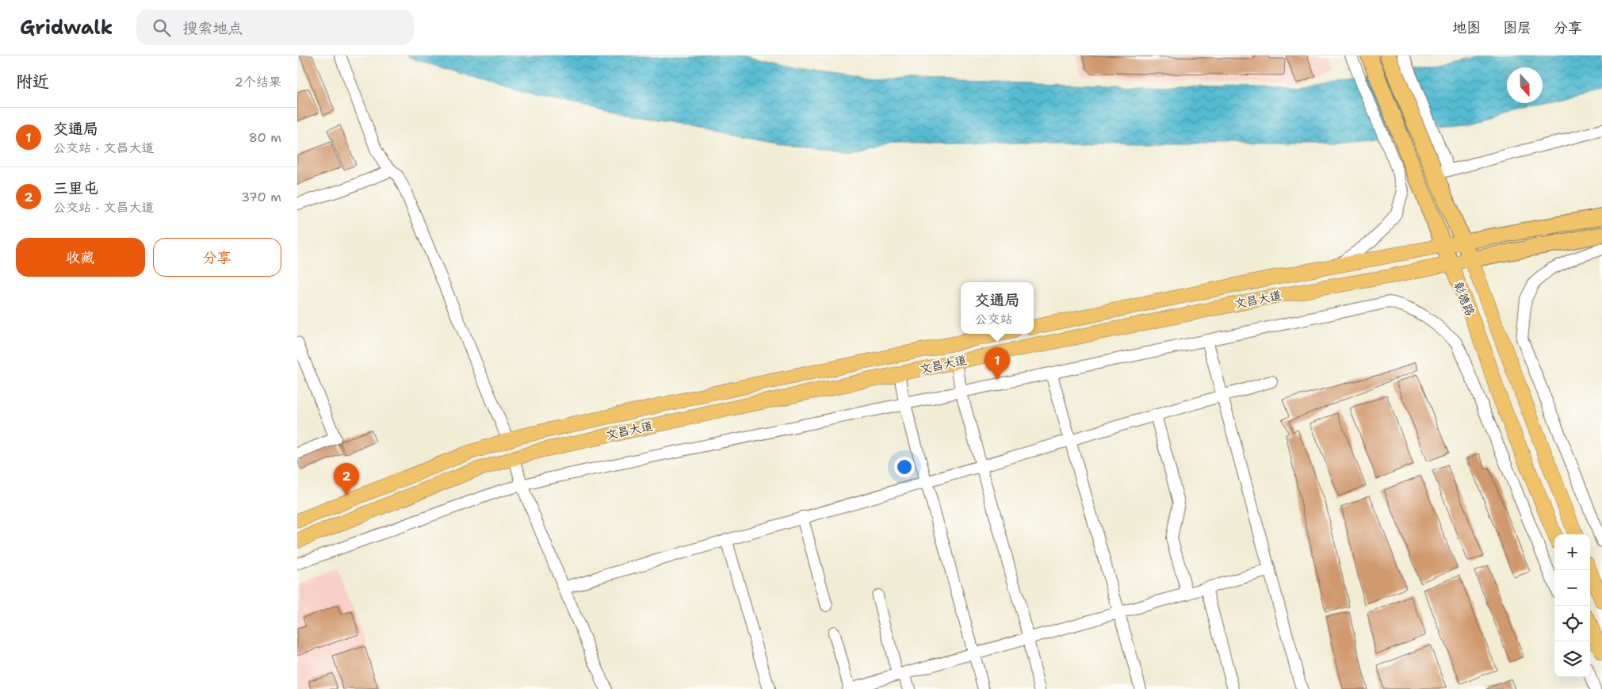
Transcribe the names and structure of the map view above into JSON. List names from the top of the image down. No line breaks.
{"streets":{"highway":["彰德路","文昌大道"]},"crossings":[["彰德路","文昌大道"]],"north":"bottom","page":{"header":"Gridwalk","search":"搜索地点","nav":["地图","图层","分享"],"heading":["附近","2个结果"],"list":[{"mark":"1","name":"交通局","note":"公交站 · 文昌大道","value":"80 m"},{"mark":"2","name":"三里屯","note":"公交站 · 文昌大道","value":"370 m"}],"buttons":["收藏","分享"],"popup":["交通局","公交站"],"pins":["1","2"],"map_buttons":["+","−"]}}
